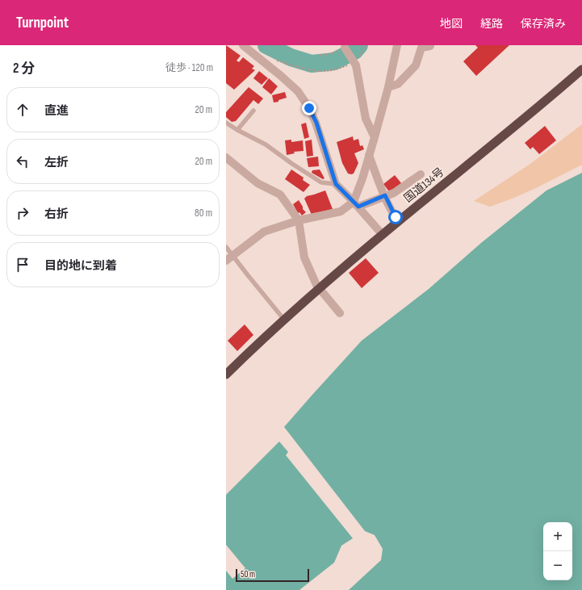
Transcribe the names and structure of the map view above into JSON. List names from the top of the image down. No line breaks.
{"streets":{"highway":["国道134号"]},"scale_bar":"50 m","page":{"header":"Turnpoint","nav":["地図","経路","保存済み"],"heading":["2 分","徒歩 · 120 m"],"list":[["直進","20 m"],["左折","20 m"],["右折","80 m"],"目的地に到着"],"map_buttons":["+","−"],"scale":"50 m"}}
